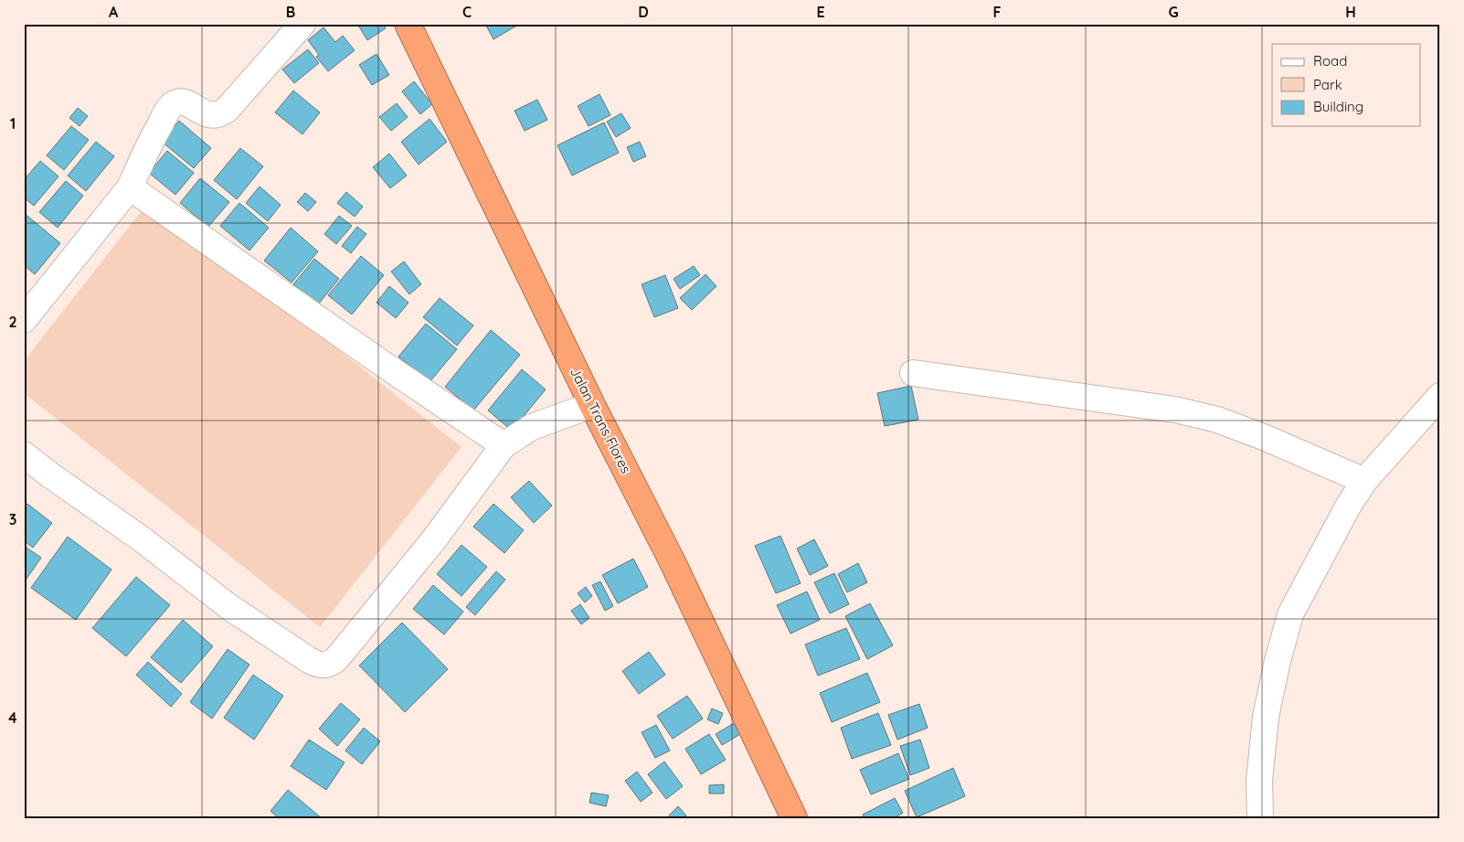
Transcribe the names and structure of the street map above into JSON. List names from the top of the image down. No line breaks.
{"streets":{"highway":["Jalan Trans Flores"]},"legend":["Road","Park","Building"],"grid":{"columns":["A","B","C","D","E","F","G","H"],"rows":["1","2","3","4"]}}
